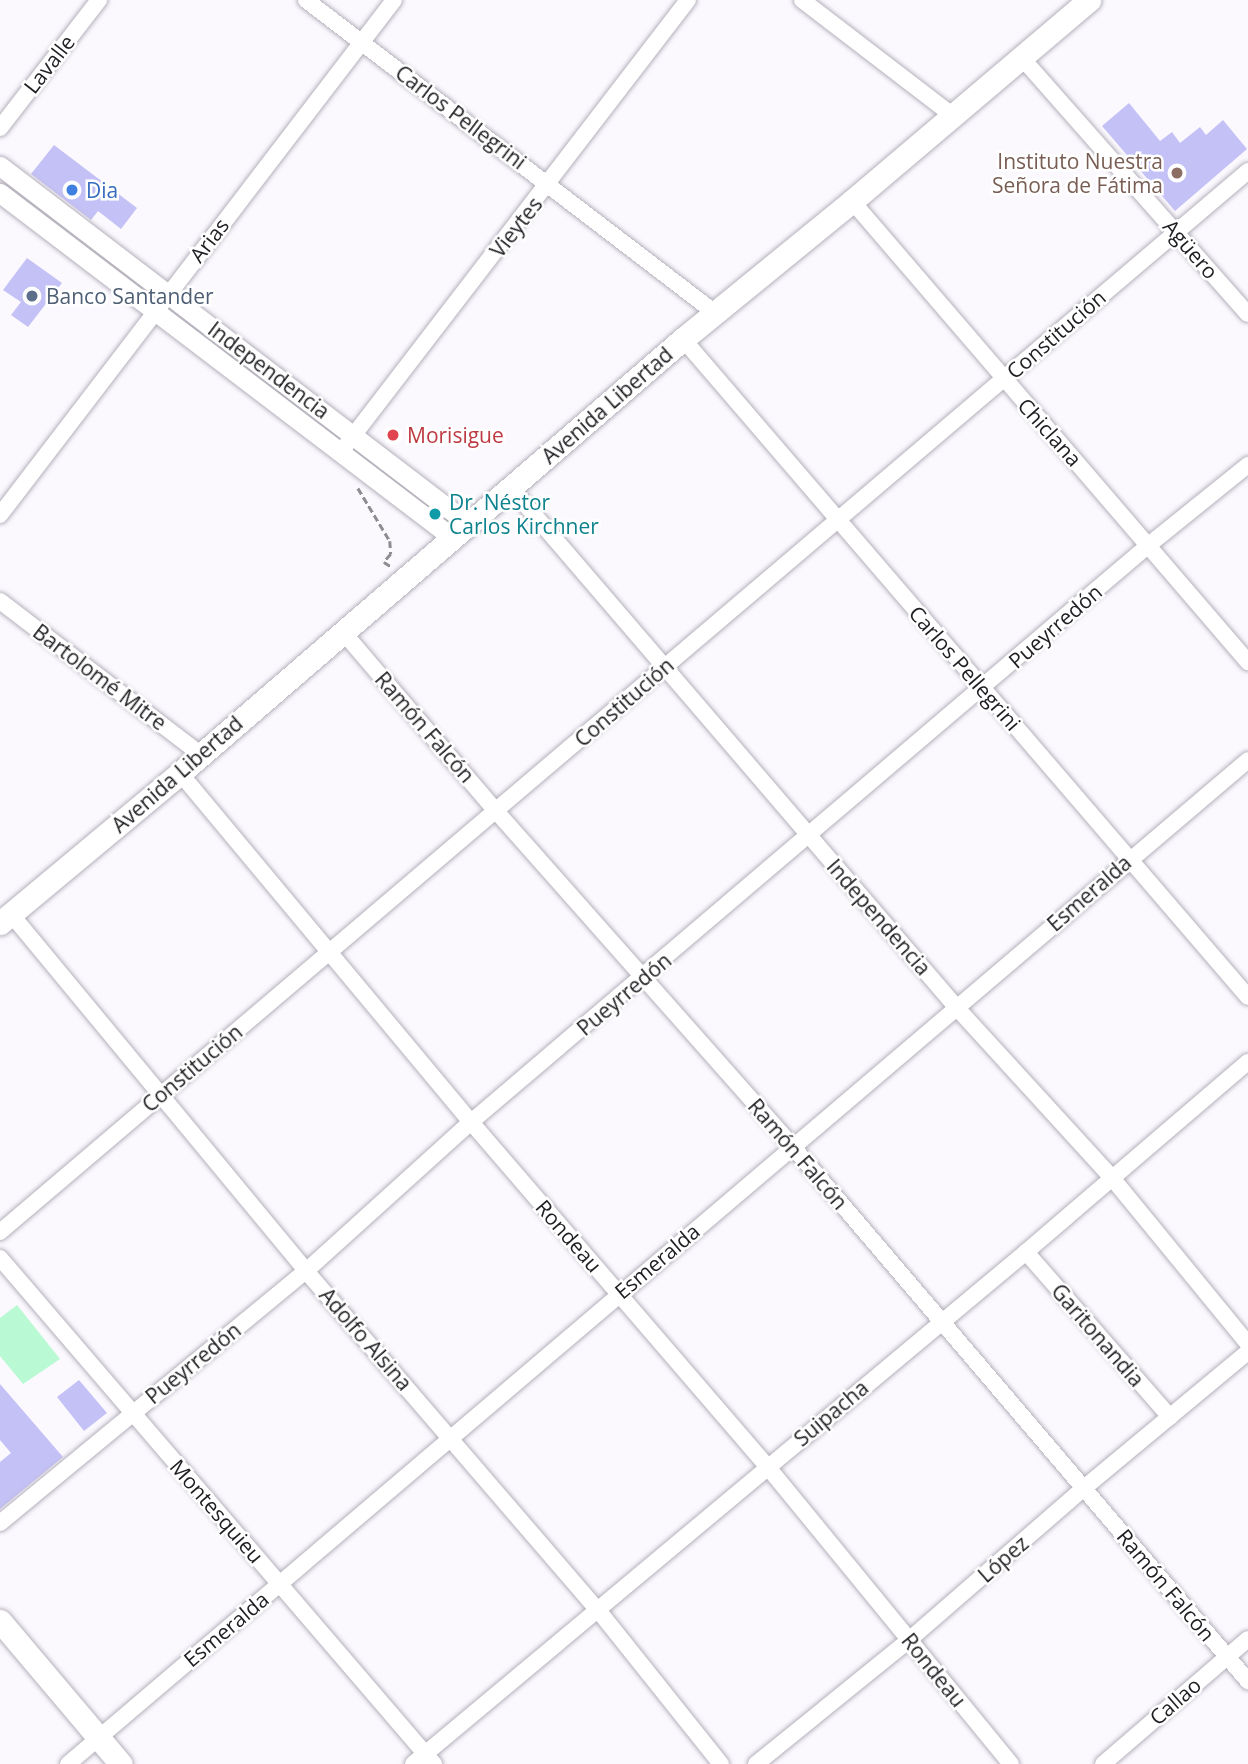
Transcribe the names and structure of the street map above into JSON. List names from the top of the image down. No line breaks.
{"streets":{"main road":["Avenida Libertad"],"street":["Lavalle","Carlos Pellegrini","Vieytes","Arias","Agüero","Constitución","Independencia","Chiclana","Pueyrredón","Bartolomé Mitre","Ramón Falcón","Esmeralda","Rondeau","Garitonandia","Adolfo Alsina","Suipacha","Montesquieu","López","Callao"]},"crossings":[["Carlos Pellegrini","Vieytes"],["Carlos Pellegrini","Arias"],["Carlos Pellegrini","Constitución"],["Carlos Pellegrini","Avenida Libertad"],["Carlos Pellegrini","Pueyrredón"],["Carlos Pellegrini","Esmeralda"],["Vieytes","Independencia"],["Arias","Independencia"],["Agüero","Constitución"],["Agüero","Avenida Libertad"],["Constitución","Independencia"],["Constitución","Chiclana"],["Constitución","Ramón Falcón"],["Constitución","Rondeau"],["Constitución","Adolfo Alsina"],["Independencia","Avenida Libertad"],["Independencia","Pueyrredón"],["Independencia","Esmeralda"],["Independencia","Suipacha"],["Avenida Libertad","Chiclana"],["Avenida Libertad","Bartolomé Mitre"],["Avenida Libertad","Ramón Falcón"],["Avenida Libertad","Rondeau"],["Avenida Libertad","Adolfo Alsina"],["Chiclana","Pueyrredón"],["Pueyrredón","Ramón Falcón"],["Pueyrredón","Rondeau"],["Pueyrredón","Adolfo Alsina"],["Pueyrredón","Montesquieu"],["Ramón Falcón","Esmeralda"],["Ramón Falcón","Suipacha"],["Ramón Falcón","López"],["Ramón Falcón","Callao"],["Esmeralda","Rondeau"],["Esmeralda","Adolfo Alsina"],["Esmeralda","Montesquieu"],["Rondeau","Suipacha"],["Rondeau","López"],["Garitonandia","Suipacha"],["Garitonandia","López"],["Adolfo Alsina","Suipacha"],["Suipacha","Montesquieu"]],"places":["Instituto Nuestra Señora de Fátima","Dia","Banco Santander","Morisigue","Dr. Néstor Carlos Kirchner"]}
